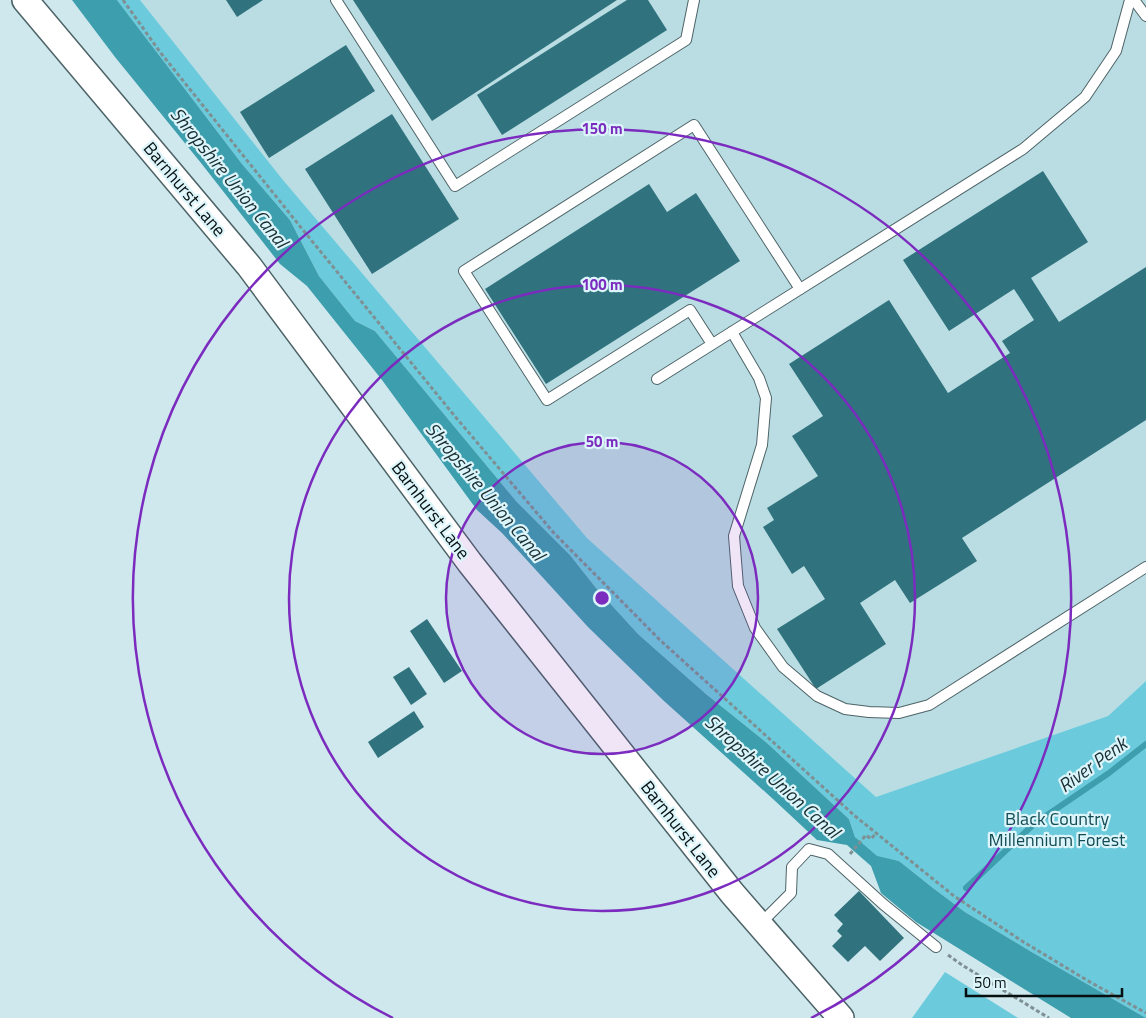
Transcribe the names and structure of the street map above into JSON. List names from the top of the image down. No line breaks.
{"streets":{"street":["Barnhurst Lane"]},"water":["Shropshire Union Canal","River Penk"],"parks":["Black Country Millennium Forest"],"scale_bar":"50 m","rings":["150 m","100 m","50 m"]}
